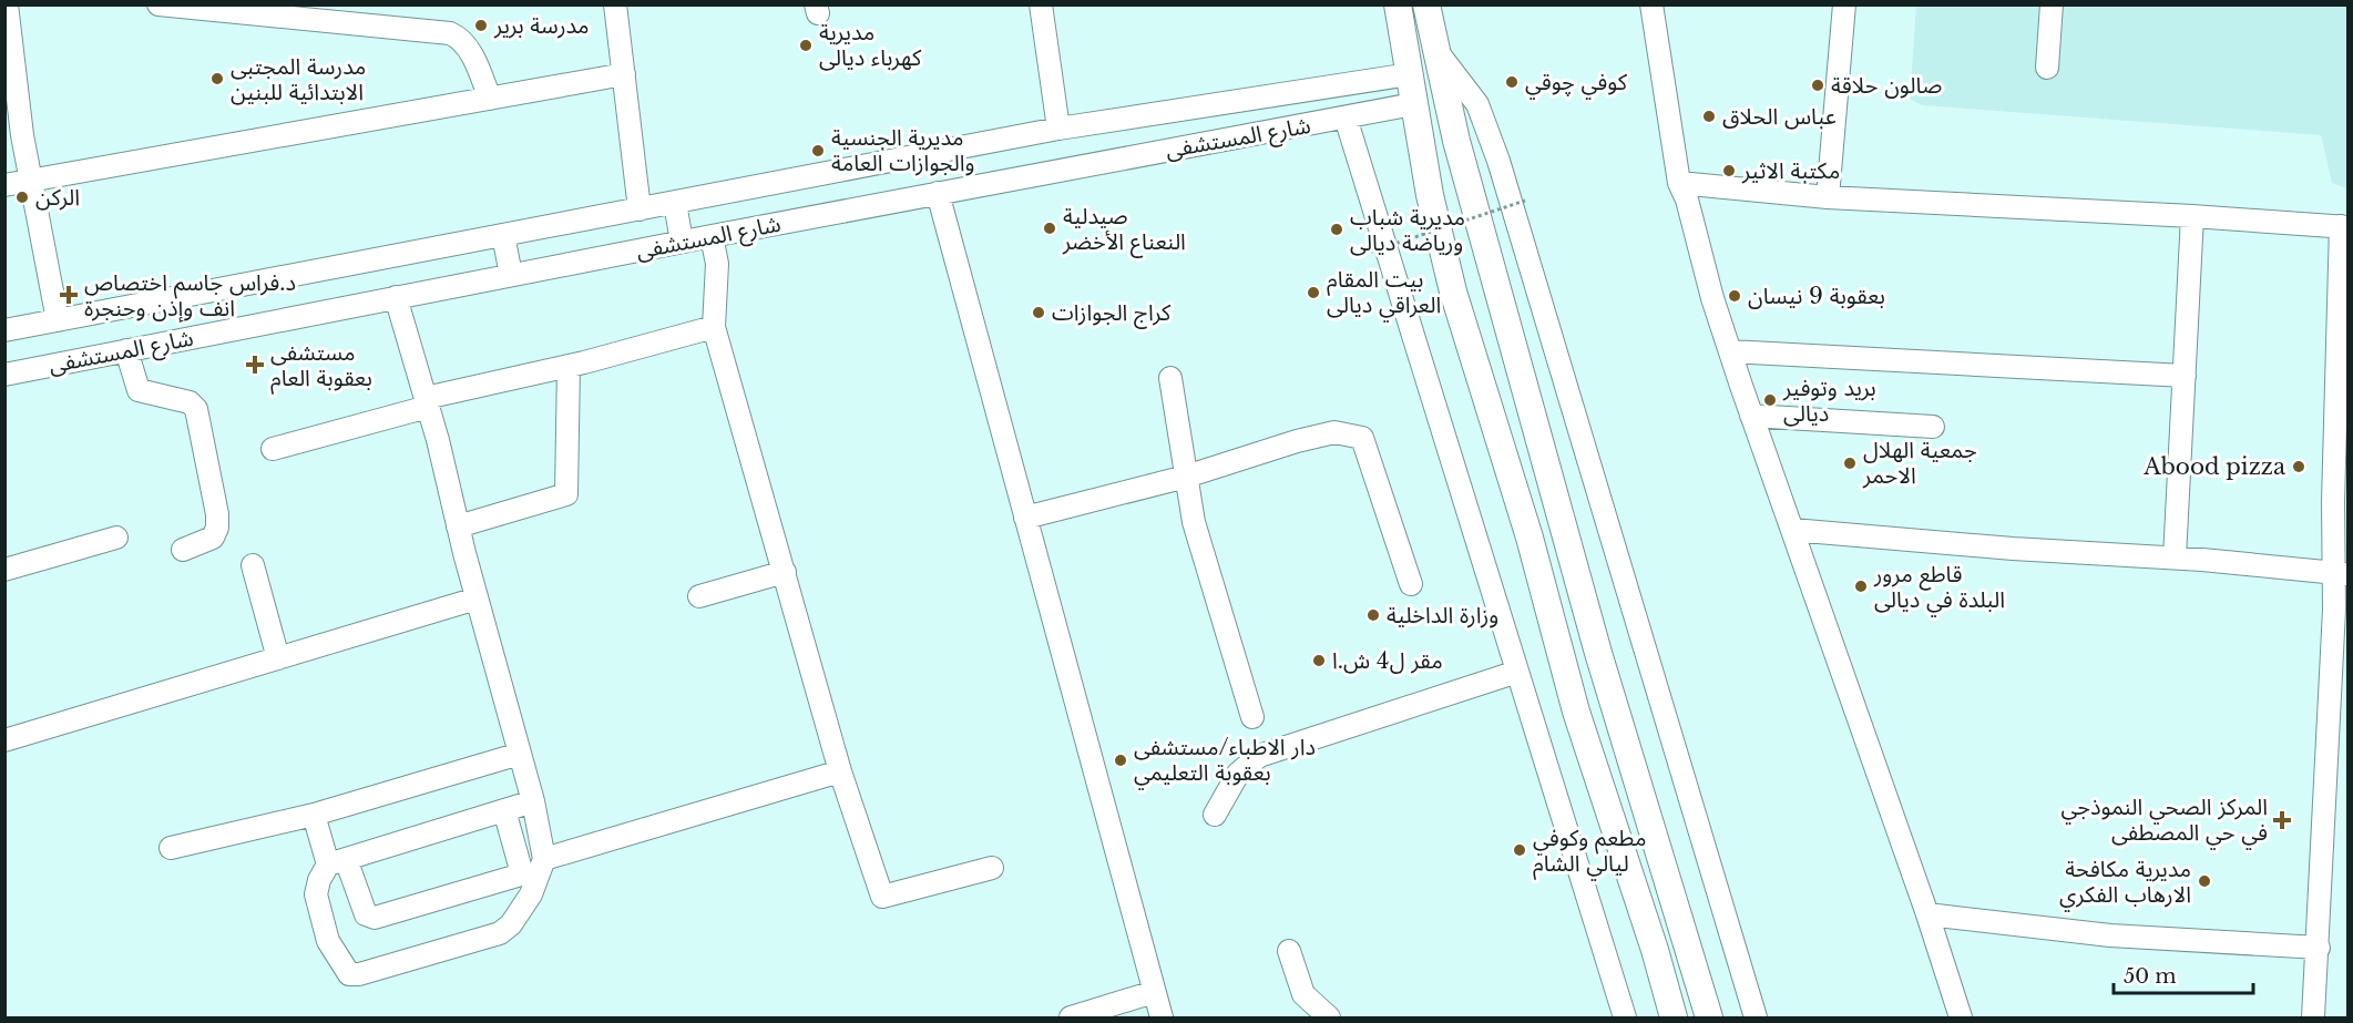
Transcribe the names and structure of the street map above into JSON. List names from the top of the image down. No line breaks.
{"streets":{"street":["شارع المستشفى"]},"places":{"other":["مدرسة برير","مديرية كهرباء ديالى","مدرسة المجتبى الابتدائية للبنين","كوفي چوقي","صالون حلاقة","عباس الحلاق","مديرية الجنسية والجوازات العامة","مكتبة الاثير","الركن","صيدلية النعناع الأخضر","مديرية شباب ورياضة ديالى","بيت المقام العراقي ديالى","بعقوبة 9 نيسان","كراج الجوازات","بريد وتوفير ديالى","جمعية الهلال الاحمر","Abood pizza","قاطع مرور البلدة في ديالى","وزارة الداخلية","مقر ل4 ش.ا","دار الاطباء/مستشفى بعقوبة التعليمي","مطعم وكوفي ليالي الشام","مديرية مكافحة الارهاب الفكري"],"health":["د.فراس جاسم اختصاص انف وإذن وحنجرة","مستشفى بعقوبة العام","المركز الصحي النموذجي في حي المصطفى"]},"scale_bar":"50 m"}
